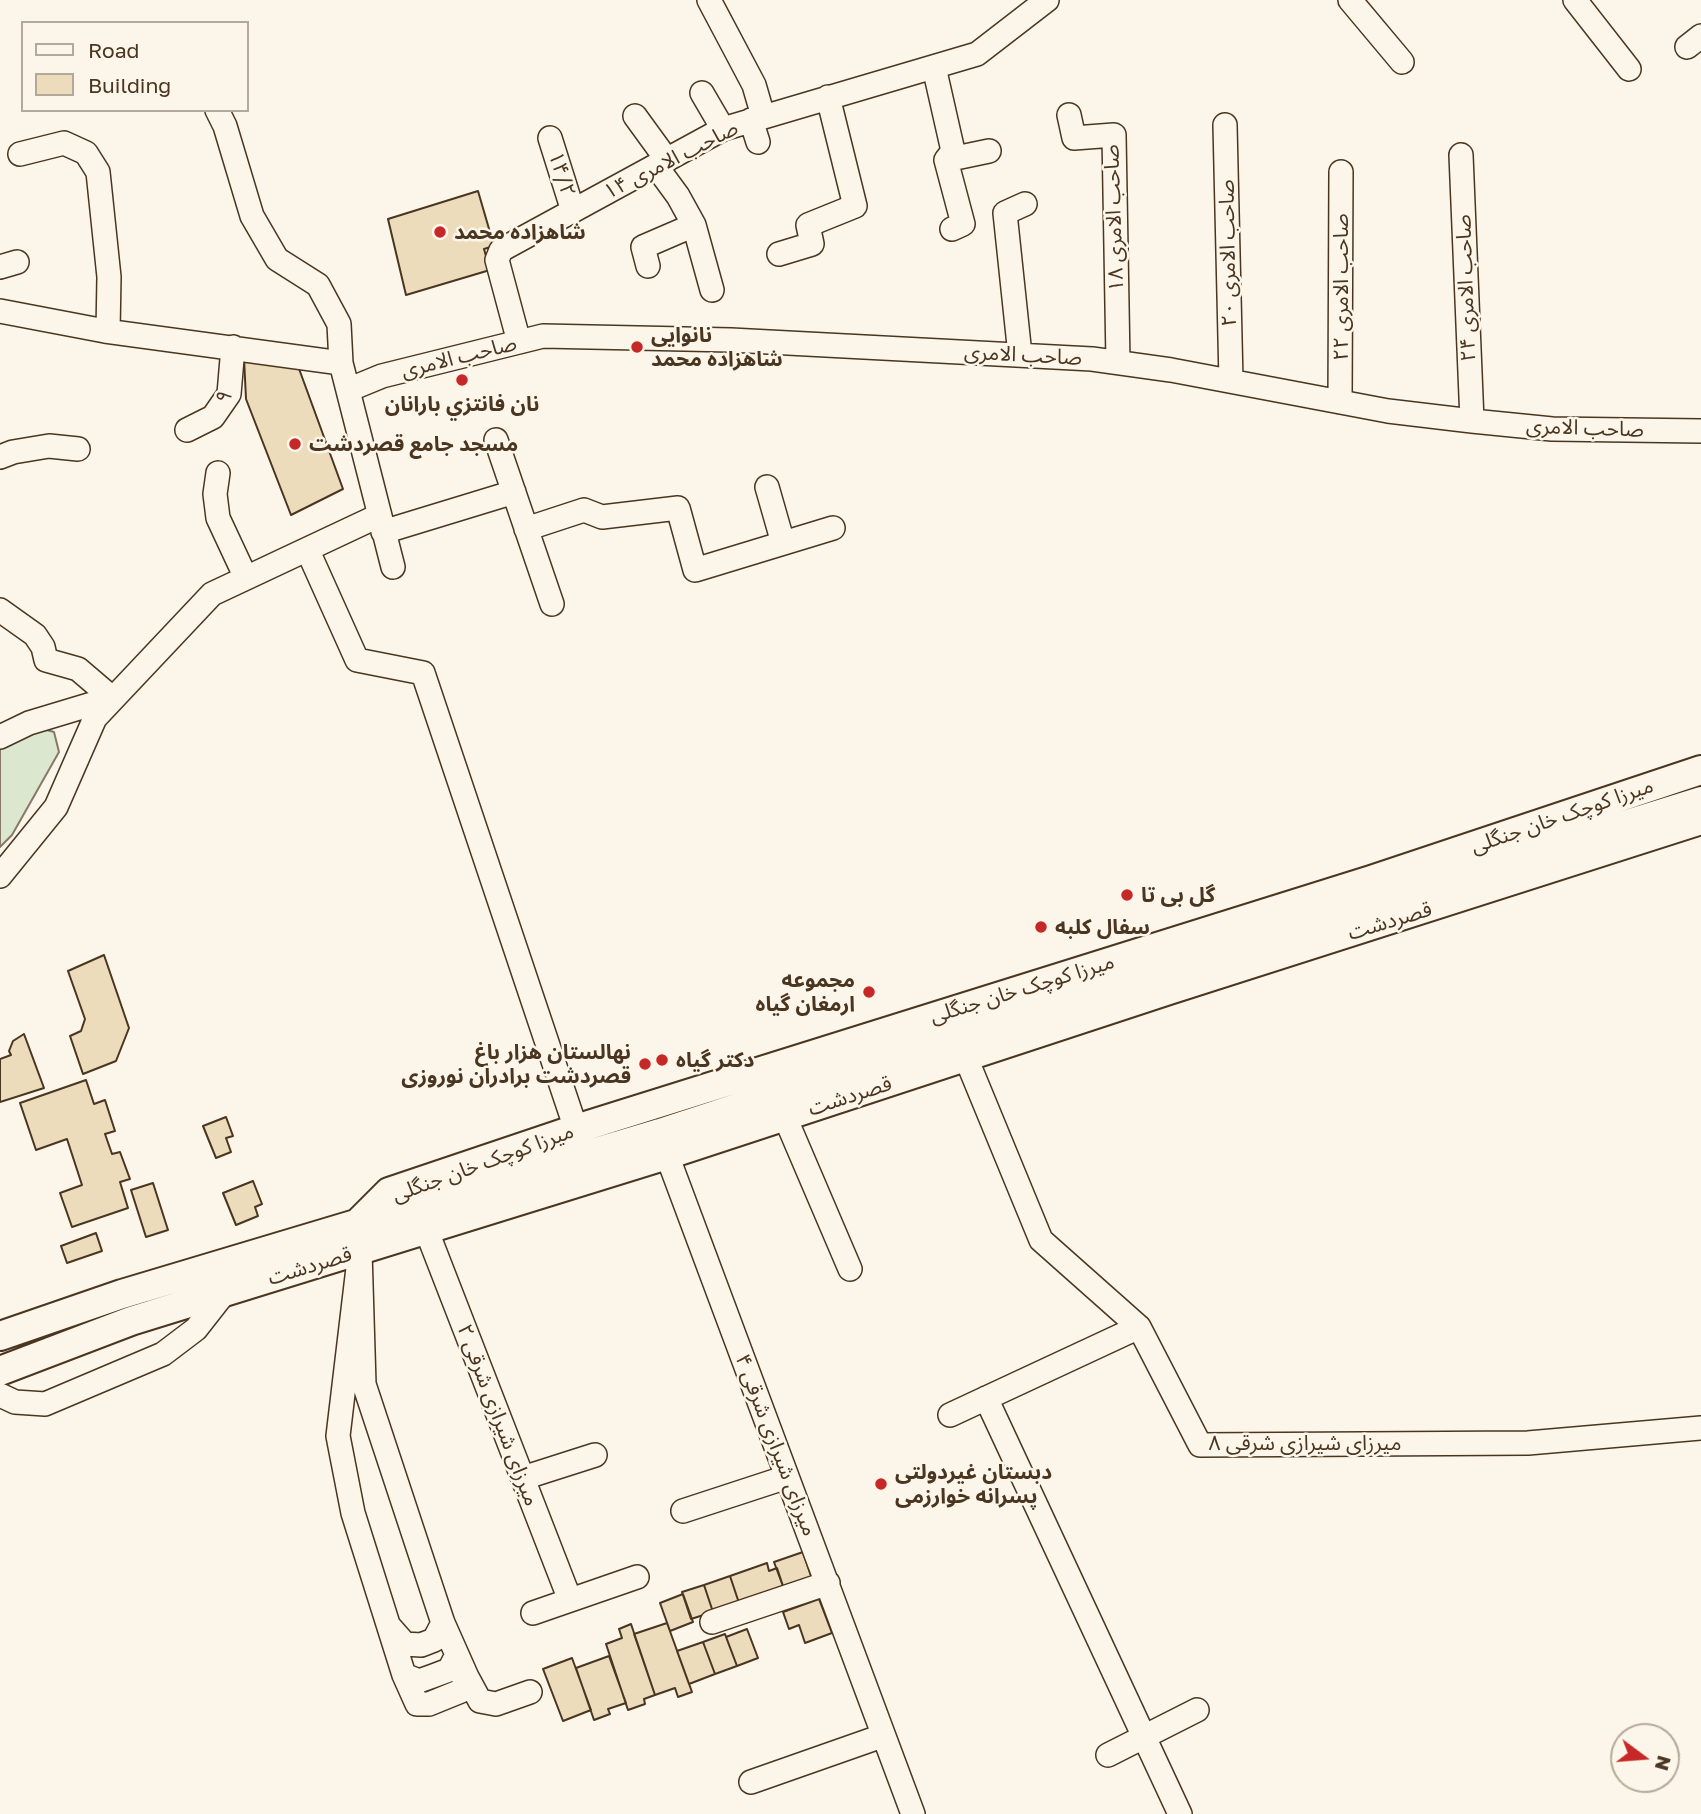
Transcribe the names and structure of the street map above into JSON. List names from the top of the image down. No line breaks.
{"streets":{"main road":["میرزا کوچک خان جنگلی","قصردشت"],"street":["۱۴ صاحب الامری","۱۴/۲","۱۸ صاحب الامری","۲۰ صاحب الامری","۲۲ صاحب الامری","۲۴ صاحب الامری","صاحب الامری","۹","۲ میرزای شیرازی شرقی","۸ میرزای شیرازی شرقی","۴ میرزای شیرازی شرقی"]},"crossings":[["۱۴ صاحب الامری","۱۴/۲"],["۱۴ صاحب الامری","صاحب الامری"],["۱۸ صاحب الامری","صاحب الامری"],["۲۰ صاحب الامری","صاحب الامری"],["۲۲ صاحب الامری","صاحب الامری"],["۲۴ صاحب الامری","صاحب الامری"],["میرزا کوچک خان جنگلی","قصردشت"],["قصردشت","۲ میرزای شیرازی شرقی"],["قصردشت","۸ میرزای شیرازی شرقی"],["قصردشت","۴ میرزای شیرازی شرقی"]],"places":["شاهزاده محمد","نانوایی شاهزاده محمد","نان فانتزي بارانان","مسجد جامع قصردشت","گل بی تا","سفال کلبه","مجموعه ارمغان گیاه","دکتر گیاه","نهالستان هزار باغ قصردشت برادران نوروزی","دبستان غیردولتی پسرانه خوارزمی"],"legend":["Road","Building"],"north":"right"}
